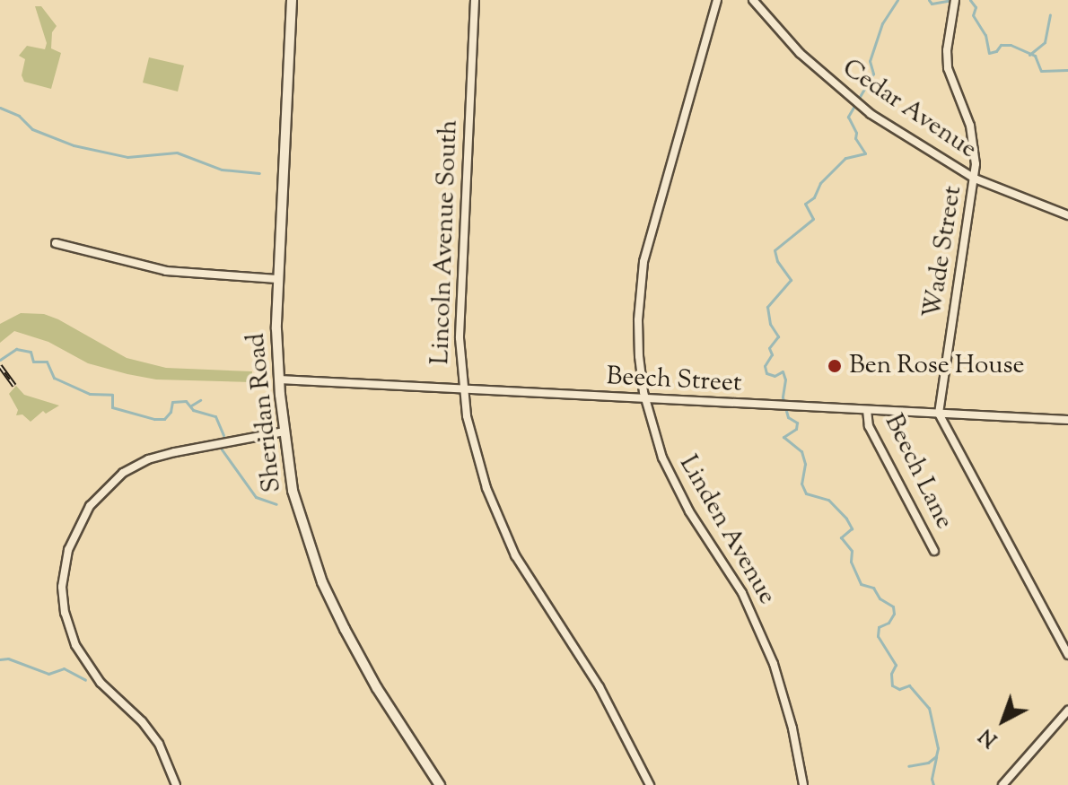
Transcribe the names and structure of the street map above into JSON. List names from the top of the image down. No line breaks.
{"streets":{"street":["Cedar Avenue","Lincoln Avenue South","Wade Street","Beech Street","Sheridan Road","Beech Lane","Linden Avenue"]},"crossings":[["Cedar Avenue","Wade Street"],["Lincoln Avenue South","Beech Street"],["Wade Street","Beech Street"],["Beech Street","Sheridan Road"],["Beech Street","Beech Lane"],["Beech Street","Linden Avenue"]],"places":["Ben Rose House"],"north":"bottom left"}
